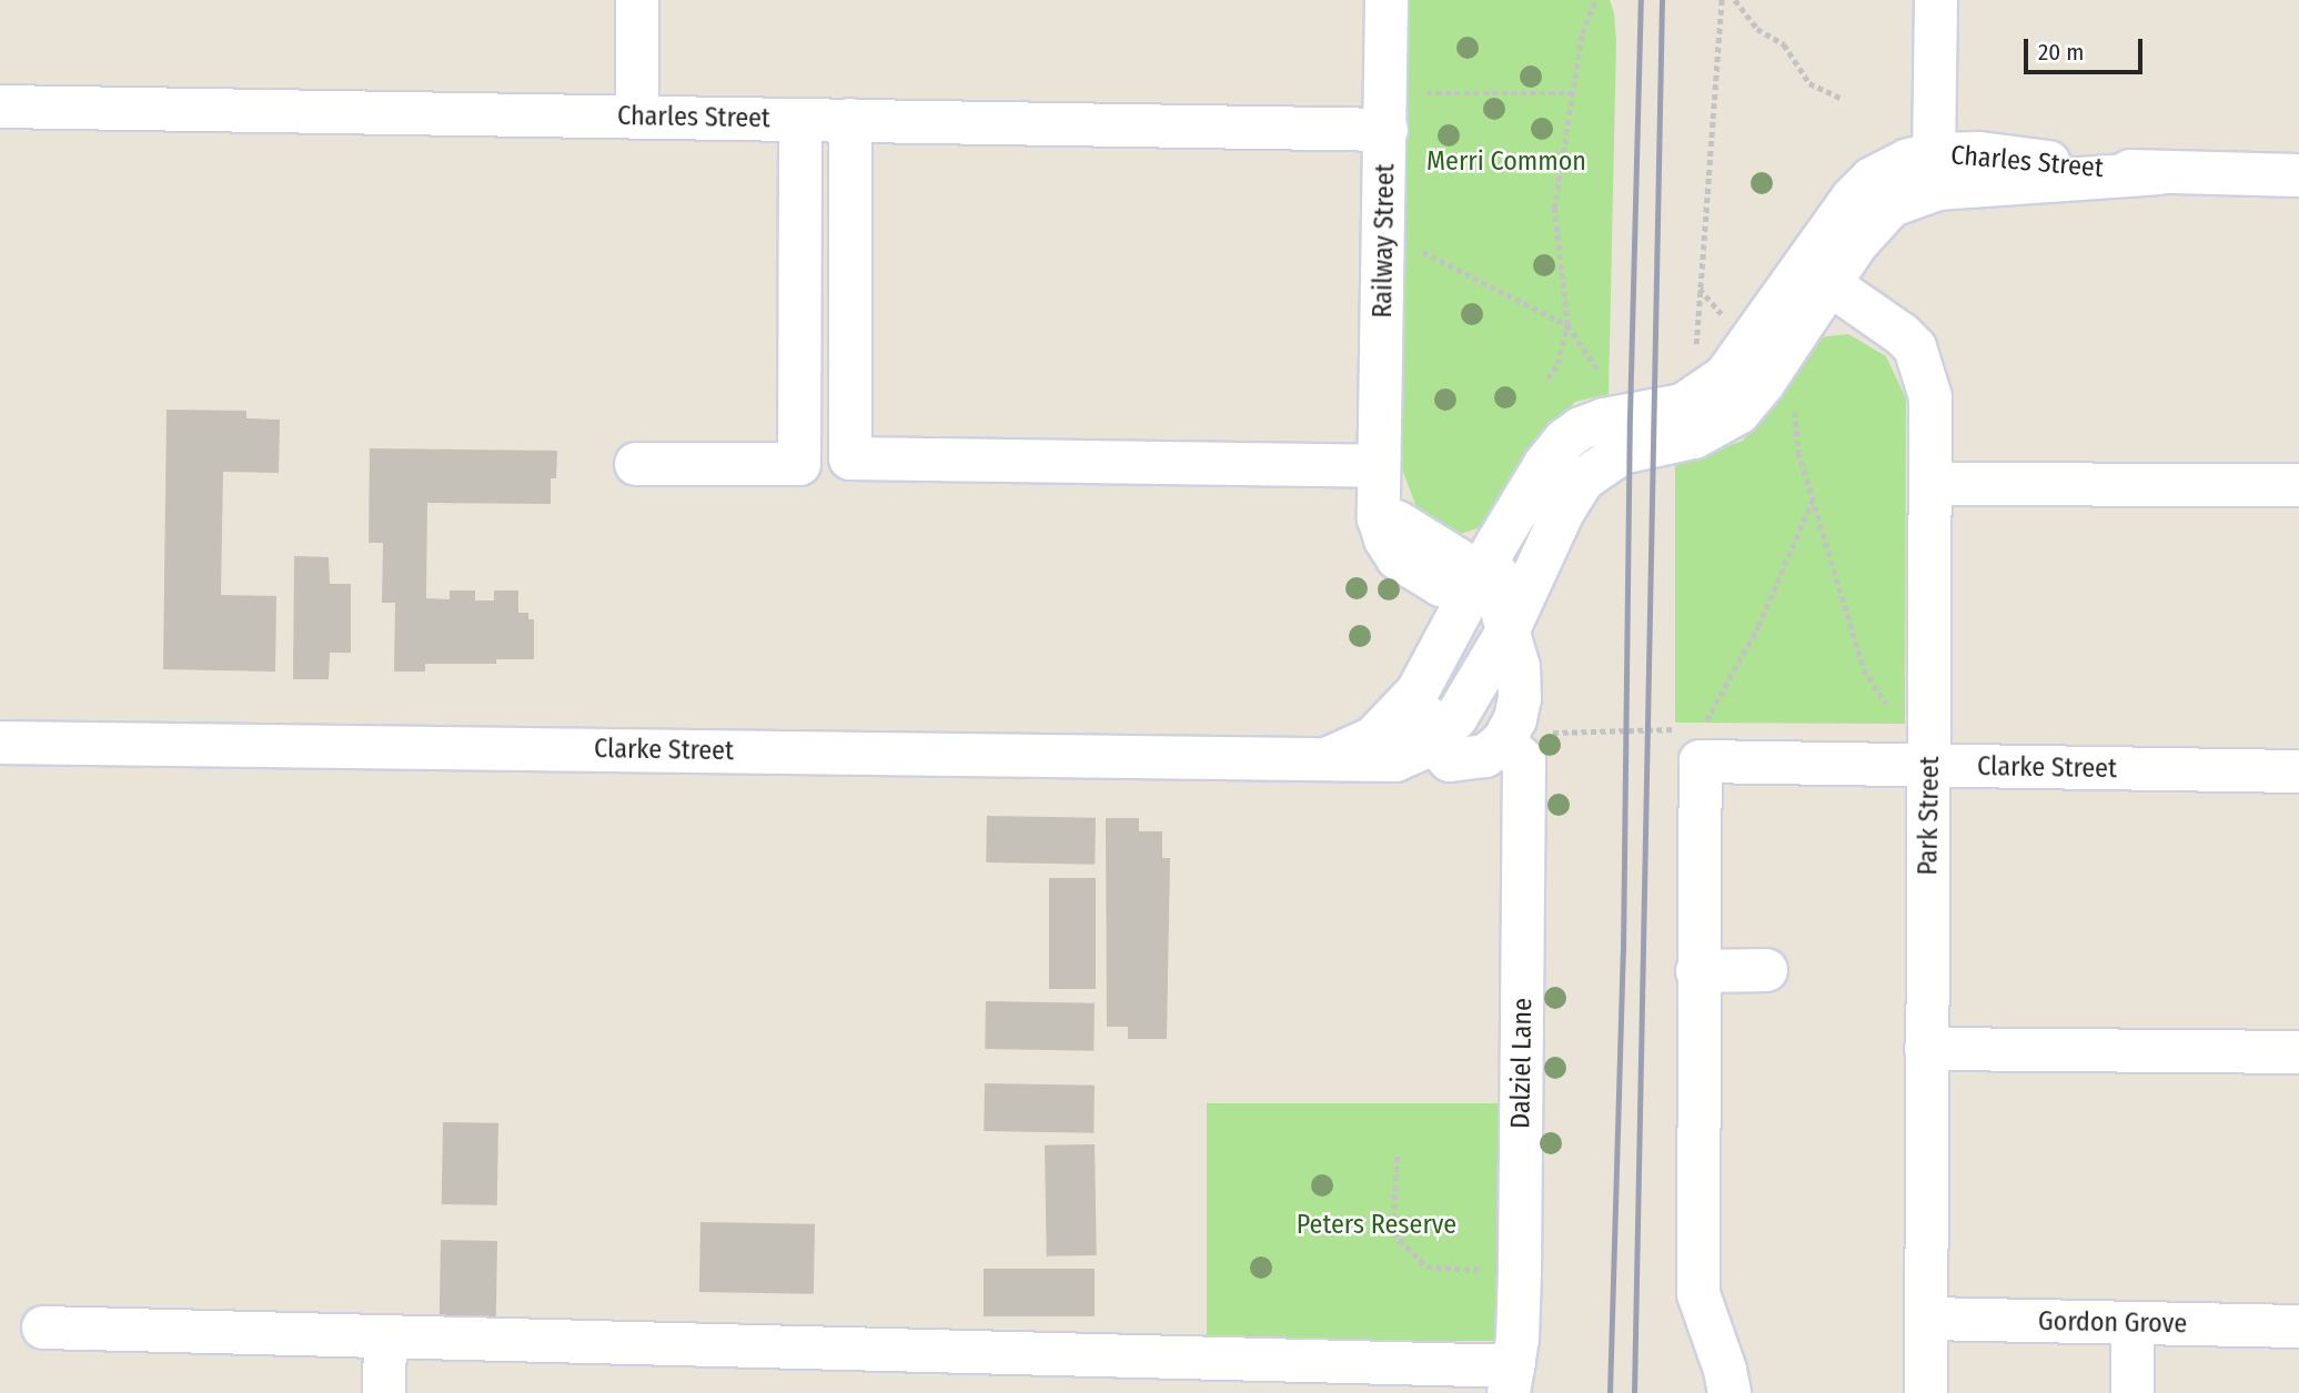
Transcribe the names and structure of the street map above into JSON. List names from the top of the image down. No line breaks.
{"streets":{"street":["Charles Street","Railway Street","Clarke Street","Park Street","Dalziel Lane","Gordon Grove"]},"crossings":[["Charles Street","Railway Street"],["Charles Street","Clarke Street"],["Charles Street","Park Street"],["Railway Street","Clarke Street"],["Clarke Street","Park Street"],["Park Street","Gordon Grove"]],"parks":["Merri Common","Peters Reserve"],"scale_bar":"20 m"}
